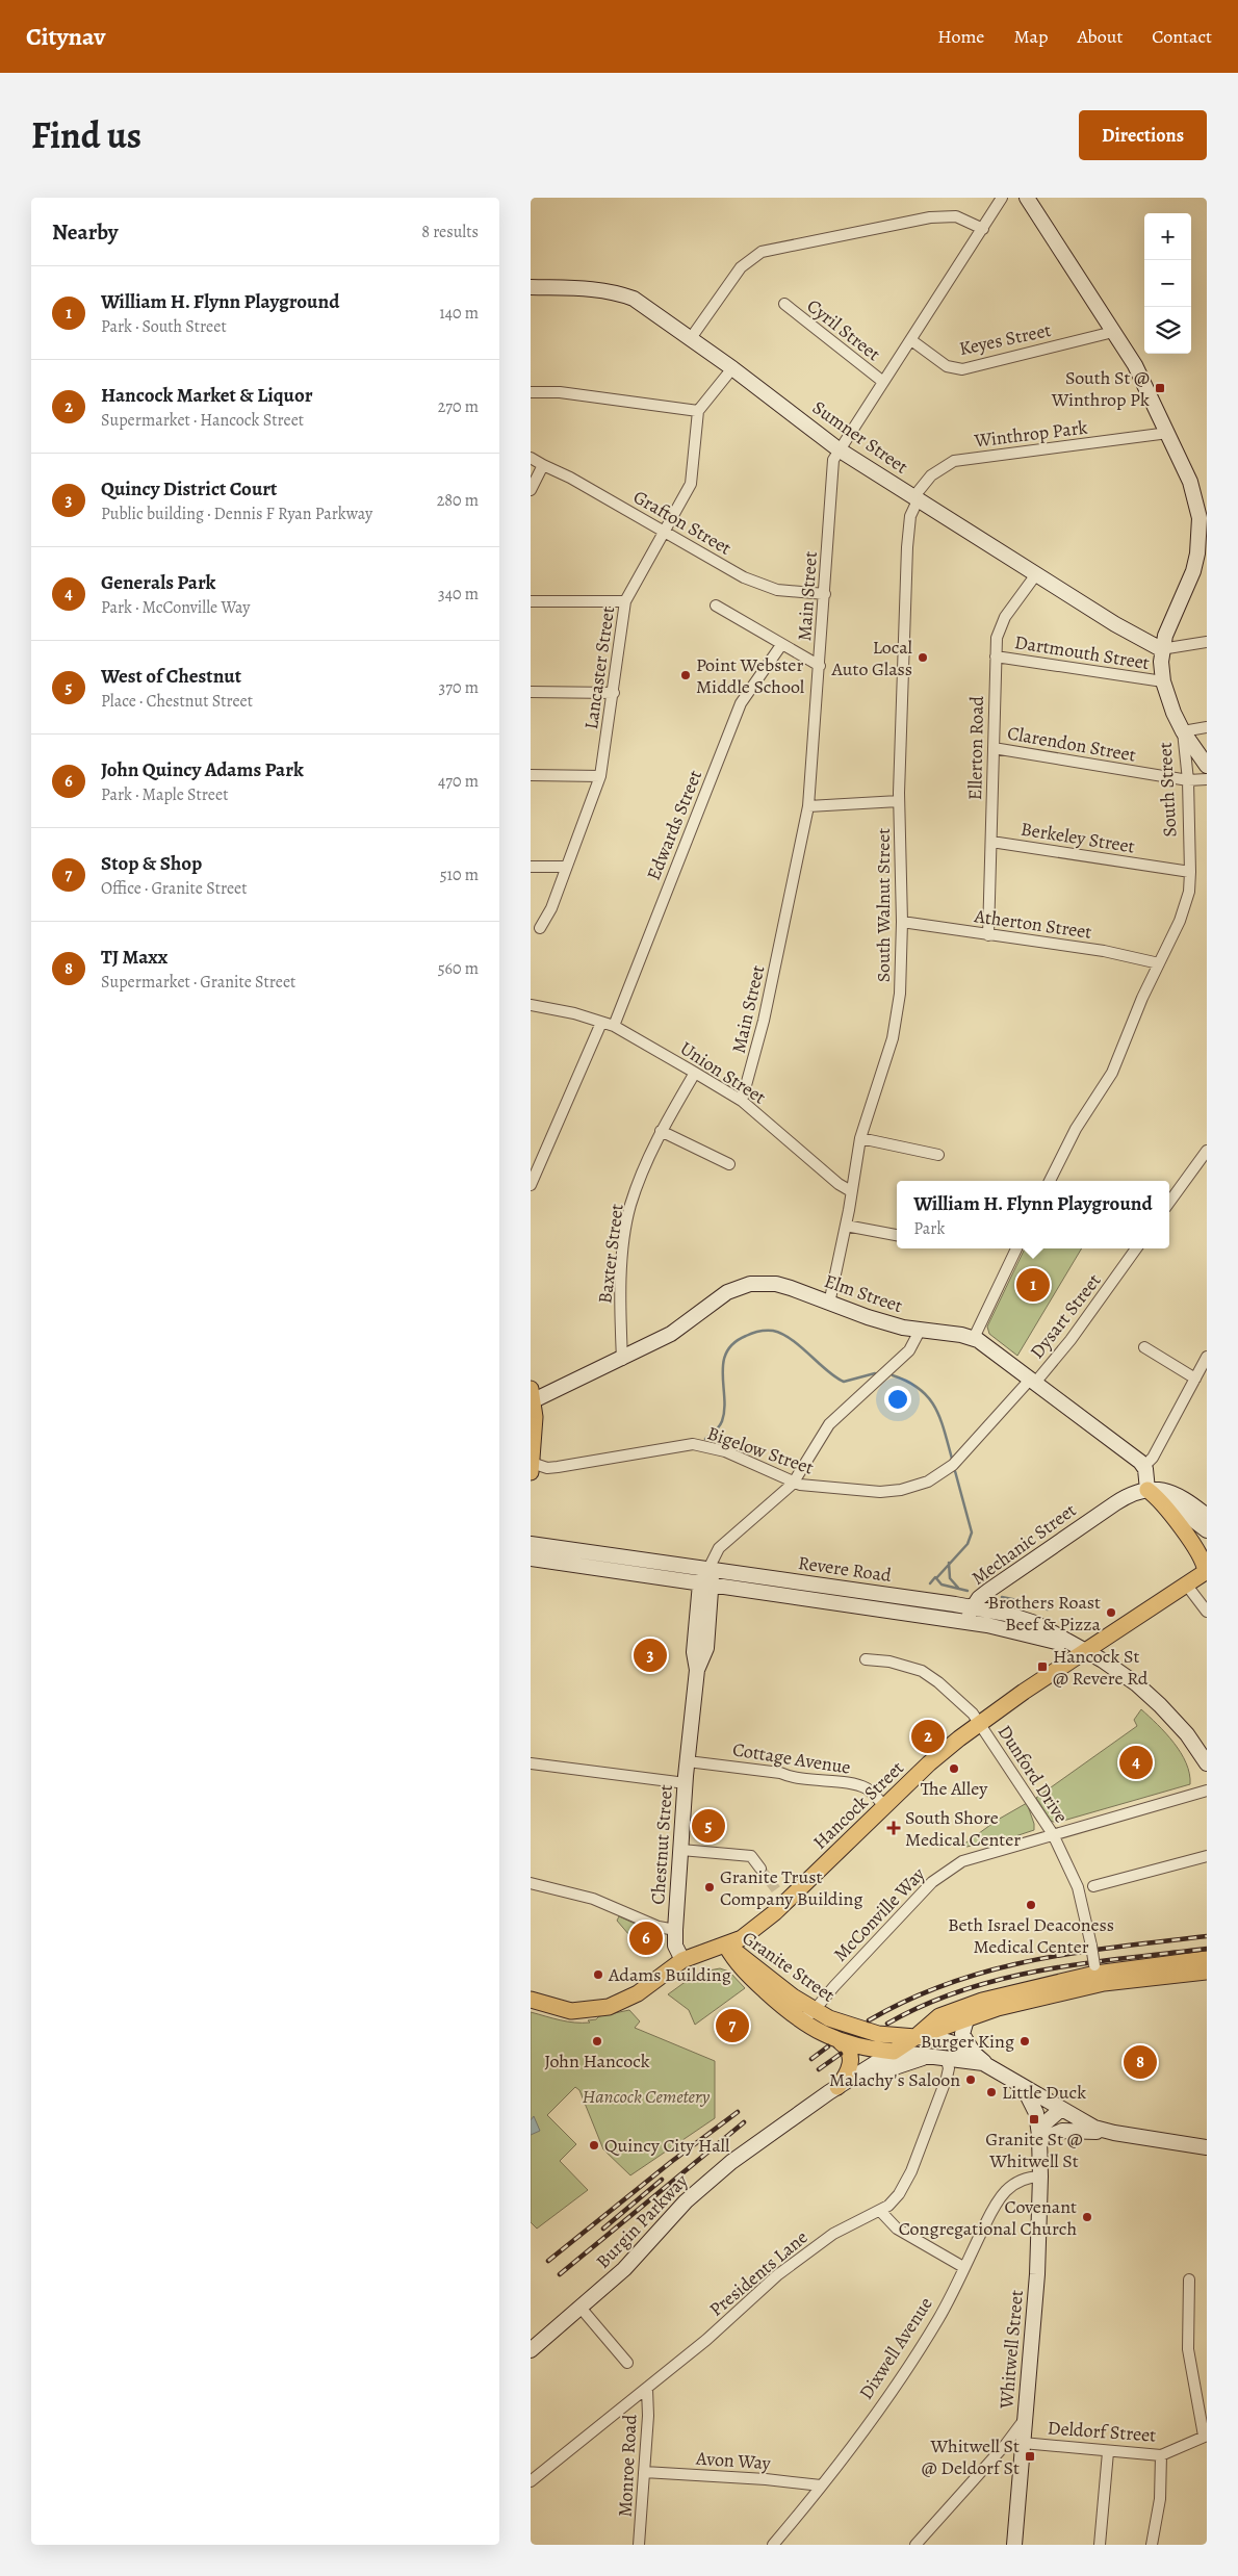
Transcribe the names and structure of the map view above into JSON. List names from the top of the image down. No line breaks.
{"streets":{"main road":["Hancock Street","Granite Street","Burgin Parkway"],"street":["Cyril Street","Keyes Street","Winthrop Park","Sumner Street","Grafton Street","Main Street","Dartmouth Street","Lancaster Street","Clarendon Street","Ellerton Road","South Street","Edwards Street","Berkeley Street","South Walnut Street","Atherton Street","Union Street","Baxter Street","Elm Street","Dysart Street","Bigelow Street","Mechanic Street","Revere Road","Cottage Avenue","Dunford Drive","Chestnut Street","McConville Way","Presidents Lane","Dixwell Avenue","Whitwell Street","Deldorf Street","Avon Way","Monroe Road"]},"crossings":[["Cyril Street","Main Street"],["Keyes Street","Main Street"],["Keyes Street","South Street"],["Winthrop Park","Sumner Street"],["Winthrop Park","South Street"],["Winthrop Park","South Walnut Street"],["Sumner Street","Main Street"],["Sumner Street","Ellerton Road"],["Sumner Street","South Street"],["Sumner Street","South Walnut Street"],["Grafton Street","Main Street"],["Grafton Street","Lancaster Street"],["Main Street","Union Street"],["Dartmouth Street","Ellerton Road"],["Dartmouth Street","South Street"],["Clarendon Street","Ellerton Road"],["Clarendon Street","South Street"],["Ellerton Road","Berkeley Street"],["Ellerton Road","Atherton Street"],["South Street","Berkeley Street"],["South Street","Atherton Street"],["Edwards Street","Union Street"],["South Walnut Street","Atherton Street"],["South Walnut Street","Union Street"],["South Walnut Street","Elm Street"],["Union Street","Baxter Street"],["Baxter Street","Elm Street"],["Elm Street","Dysart Street"],["Elm Street","Bigelow Street"],["Dysart Street","Bigelow Street"],["Mechanic Street","Revere Road"],["Revere Road","Hancock Street"],["Revere Road","Chestnut Street"],["Cottage Avenue","Hancock Street"],["Cottage Avenue","Chestnut Street"],["Dunford Drive","Hancock Street"],["Dunford Drive","McConville Way"],["Dunford Drive","Burgin Parkway"],["Hancock Street","Chestnut Street"],["Hancock Street","Granite Street"],["McConville Way","Granite Street"],["Granite Street","Burgin Parkway"],["Granite Street","Presidents Lane"],["Granite Street","Whitwell Street"],["Presidents Lane","Monroe Road"],["Dixwell Avenue","Whitwell Street"],["Dixwell Avenue","Avon Way"],["Whitwell Street","Deldorf Street"],["Avon Way","Monroe Road"]],"parks":["Hancock Cemetery"],"places":{"transit":["South St @ Winthrop Pk","Hancock St @ Revere Rd","Granite St @ Whitwell St","Whitwell St @ Deldorf St"],"other":["Local Auto Glass","Point Webster Middle School","Brothers Roast Beef & Pizza","The Alley","Granite Trust Company Building","Beth Israel Deaconess Medical Center","Adams Building","John Hancock","Burger King","Malachy's Saloon","Little Duck","Quincy City Hall","Covenant Congregational Church"],"health":["South Shore Medical Center"]},"page":{"header":"Citynav","nav":["Home","Map","About","Contact"],"title":"Find us","buttons":"Directions","heading":["Nearby","8 results"],"map_buttons":["+","−"],"list":[{"mark":"1","name":"William H. Flynn Playground","note":"Park · South Street","value":"140 m"},{"mark":"2","name":"Hancock Market & Liquor","note":"Supermarket · Hancock Street","value":"270 m"},{"mark":"3","name":"Quincy District Court","note":"Public building · Dennis F Ryan Parkway","value":"280 m"},{"mark":"4","name":"Generals Park","note":"Park · McConville Way","value":"340 m"},{"mark":"5","name":"West of Chestnut","note":"Place · Chestnut Street","value":"370 m"},{"mark":"6","name":"John Quincy Adams Park","note":"Park · Maple Street","value":"470 m"},{"mark":"7","name":"Stop & Shop","note":"Office · Granite Street","value":"510 m"},{"mark":"8","name":"TJ Maxx","note":"Supermarket · Granite Street","value":"560 m"}],"popup":["William H. Flynn Playground","Park"],"pins":["1","3","2","4","5","6","7","8"]}}
